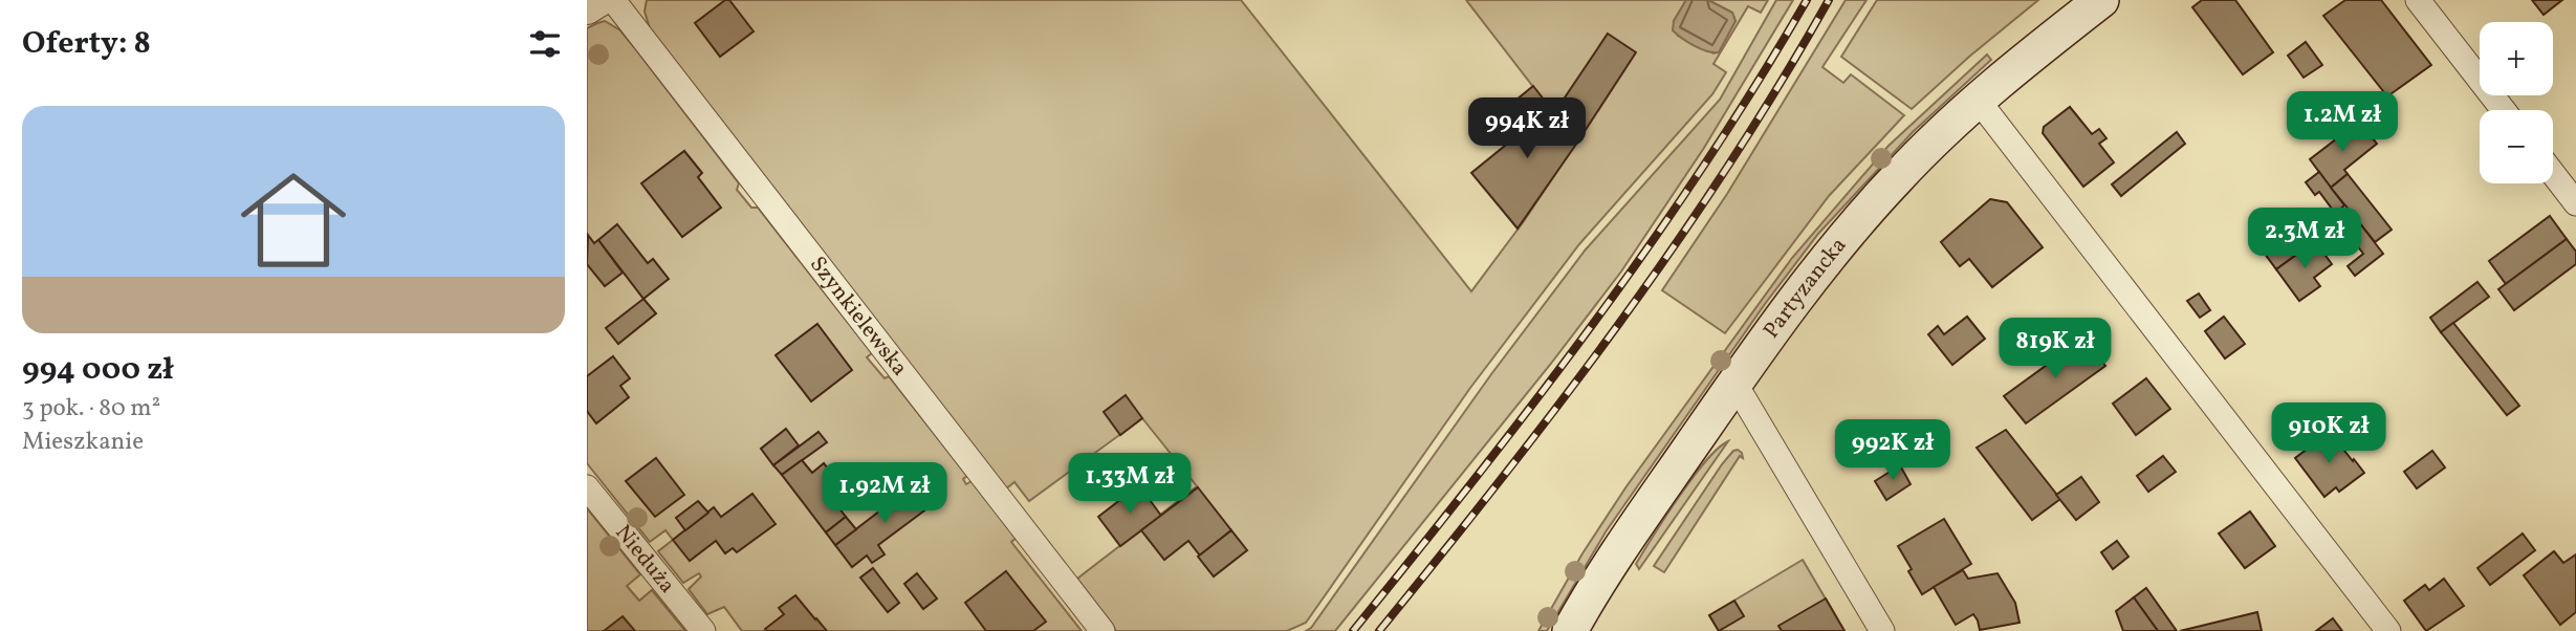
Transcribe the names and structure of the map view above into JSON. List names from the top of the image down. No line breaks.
{"streets":{"main road":["Partyzancka"],"street":["Szynkielewska","Nieduża"]},"page":{"heading":"Oferty: 8","map_buttons":["+","−"],"list":[{"name":"994 000 zł","note":"3 pok. · 80 m² · Mieszkanie"}],"price":["1.2M zł","994K zł","2.3M zł","819K zł","910K zł","992K zł","1.33M zł","1.92M zł"]}}
